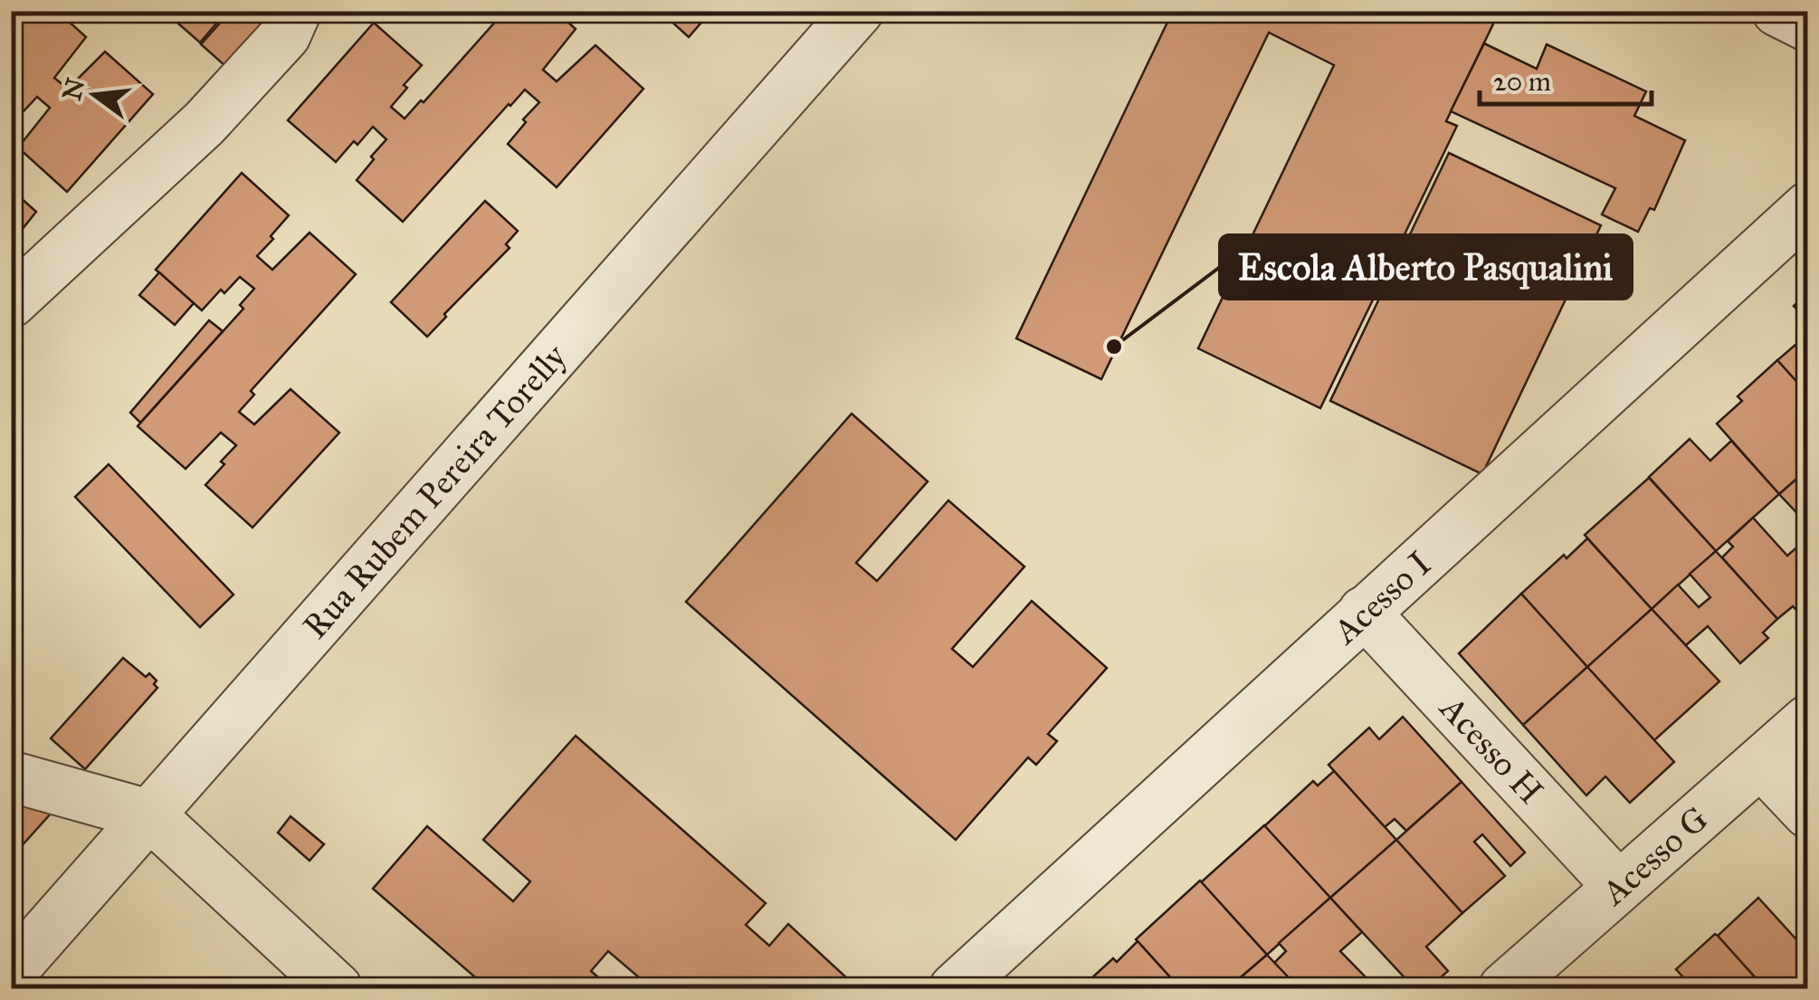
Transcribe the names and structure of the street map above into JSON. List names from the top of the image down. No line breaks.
{"streets":{"street":["Rua Rubem Pereira Torelly","Acesso I","Acesso H","Acesso G"]},"crossings":[["Acesso I","Acesso H"],["Acesso H","Acesso G"]],"places":["Escola Alberto Pasqualini"],"scale_bar":"20 m","north":"left"}
